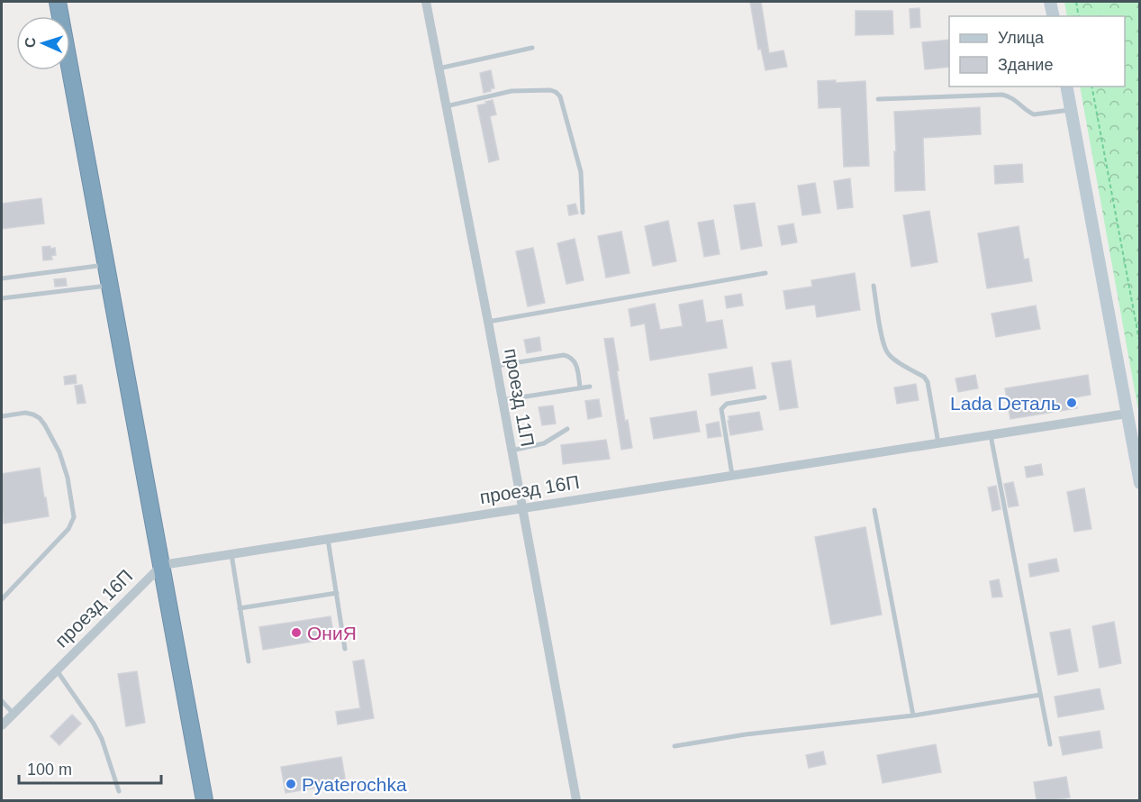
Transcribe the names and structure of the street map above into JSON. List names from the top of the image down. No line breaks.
{"streets":{"street":["проезд 11П","проезд 16П"]},"crossings":[["проезд 11П","проезд 16П"]],"places":["Lada Dеталь","ОниЯ","Pyaterochka"],"legend":["Улица","Здание"],"scale_bar":"100 m","north":"left"}
